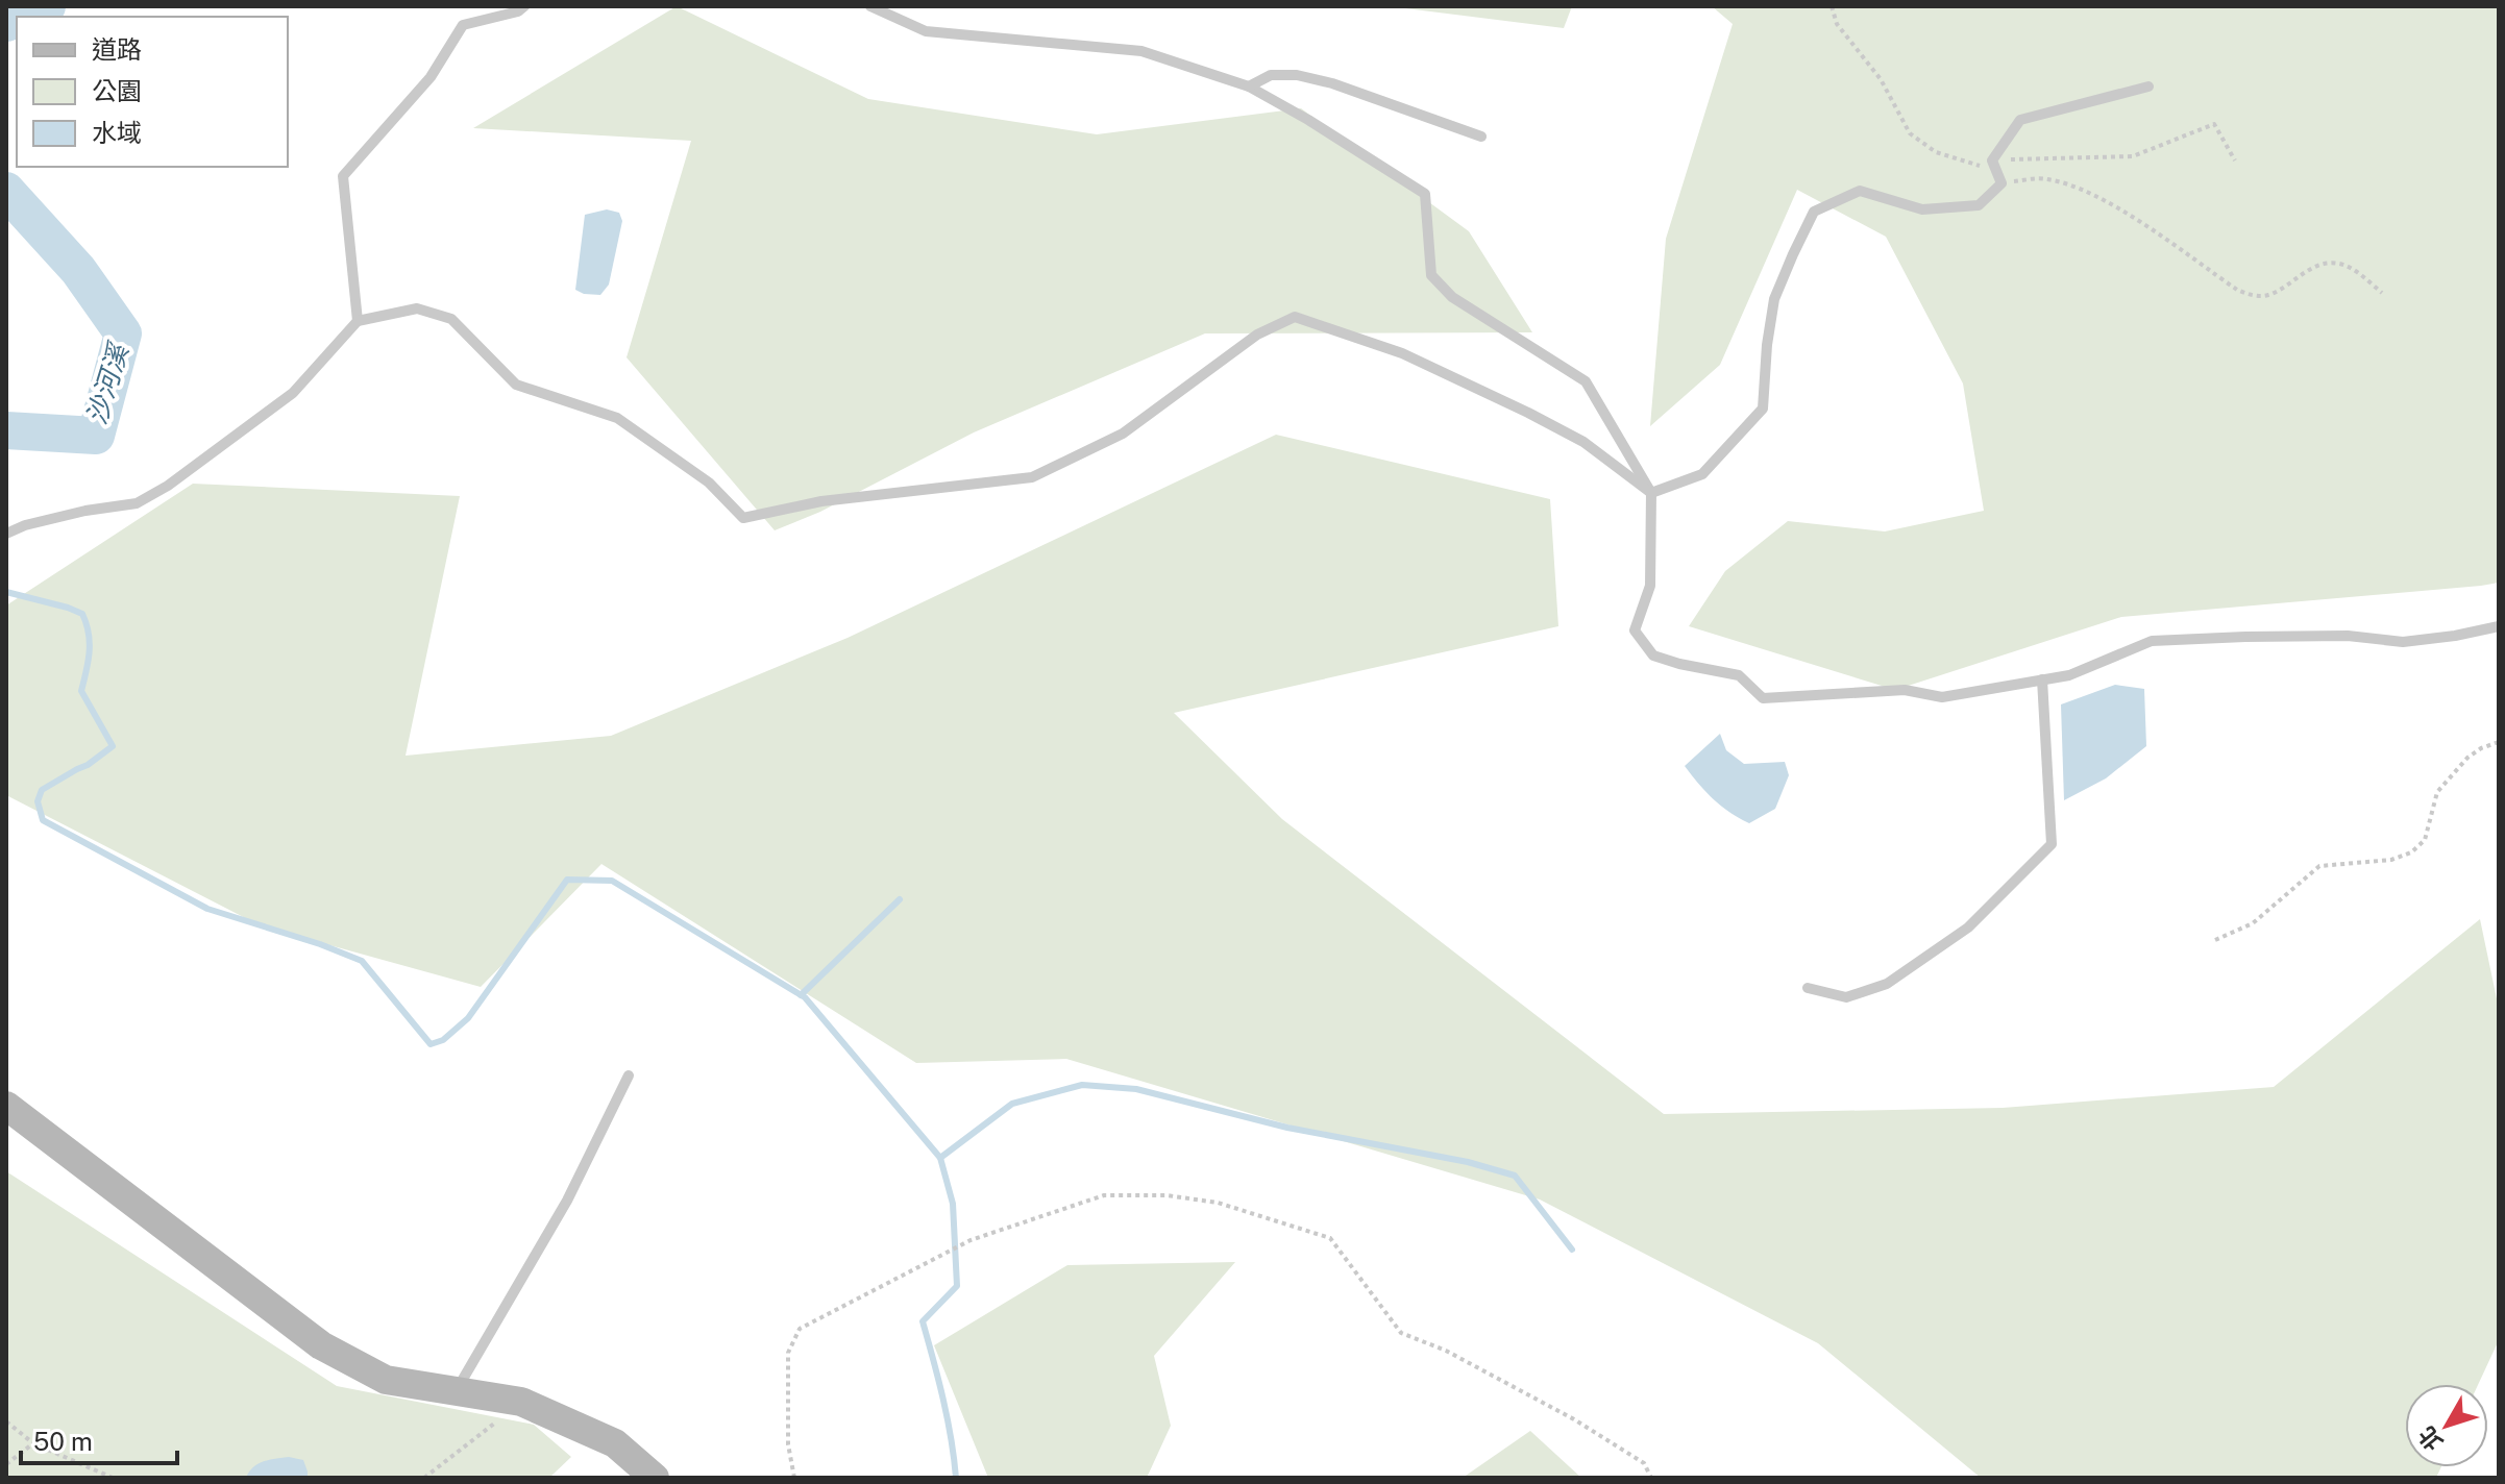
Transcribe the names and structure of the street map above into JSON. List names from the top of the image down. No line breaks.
{"water":["沙河溪"],"legend":["道路","公園","水域"],"scale_bar":"50 m","north":"bottom left"}
